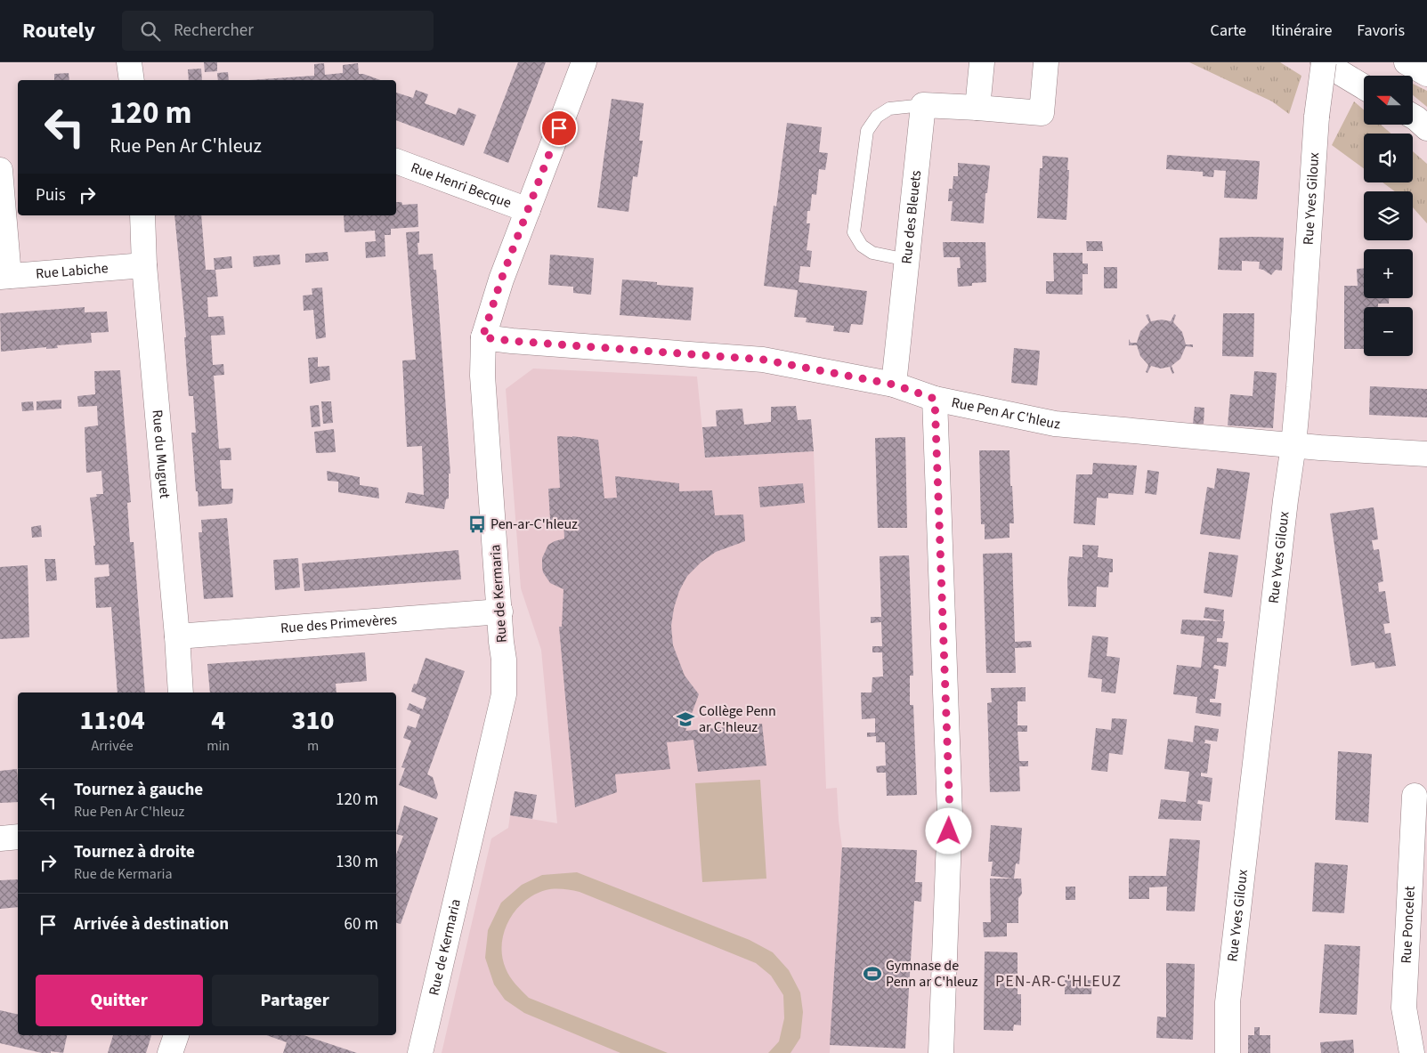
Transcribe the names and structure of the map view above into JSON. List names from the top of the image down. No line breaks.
{"streets":{"main road":["Rue Henri Becque","Rue Yves Giloux","Rue des Bleuets","Rue Labiche","Rue Pen Ar C'hleuz","Rue du Muguet","Rue de Kermaria","Rue des Primevères","Rue Poncelet"]},"crossings":[["Rue Henri Becque","Rue de Kermaria"],["Rue Yves Giloux","Rue Pen Ar C'hleuz"],["Rue des Bleuets","Rue Pen Ar C'hleuz"],["Rue Labiche","Rue du Muguet"],["Rue Pen Ar C'hleuz","Rue de Kermaria"],["Rue du Muguet","Rue des Primevères"],["Rue de Kermaria","Rue des Primevères"]],"districts":["PEN-AR-C'HLEUZ"],"places":{"bus stop":["Pen-ar-C'hleuz"],"school or university":["Collège Penn ar C'hleuz"],"sports":["Gymnase de Penn ar C'hleuz"]},"north":"left","page":{"header":"Routely","search":"Rechercher","nav":["Carte","Itinéraire","Favoris"],"map_buttons":["+","−"],"turn":["120 m","Rue Pen Ar C'hleuz"],"then":"Puis","eta":["11:04","Arrivée","4","min","310","m"],"list":[{"name":"Tournez à gauche","note":"Rue Pen Ar C'hleuz","value":"120 m"},{"name":"Tournez à droite","note":"Rue de Kermaria","value":"130 m"},{"name":"Arrivée à destination","value":"60 m"}],"buttons":["Quitter","Partager"]}}
